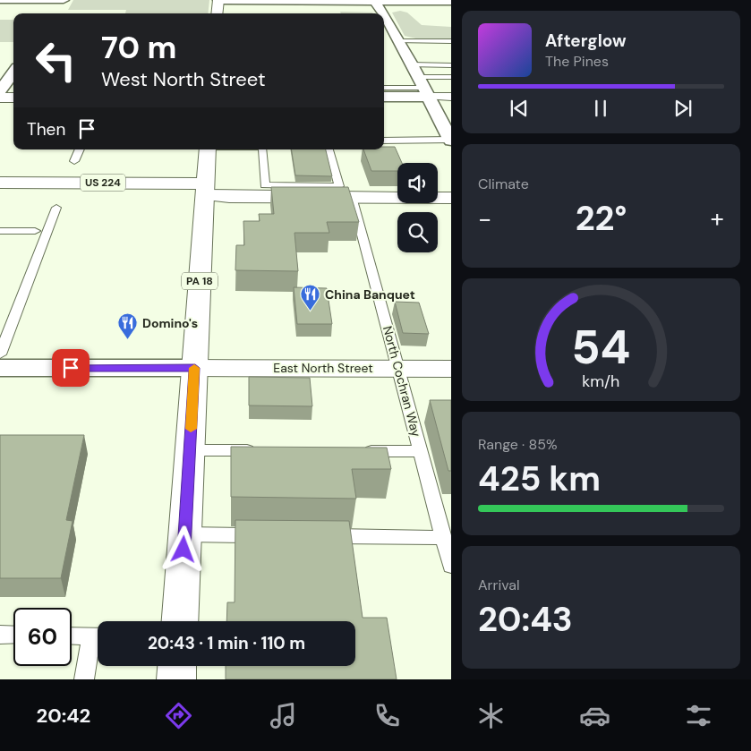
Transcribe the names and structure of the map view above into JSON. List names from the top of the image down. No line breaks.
{"streets":{"main road":["US 224","PA 18","East North Street"],"lane":["North Cochran Way"]},"crossings":[["US 224","PA 18"],["PA 18","East North Street"],["East North Street","North Cochran Way"]],"places":{"restaurant":["China Banquet","Domino's"]},"page":{"turn":["70 m","West North Street"],"song":["Afterglow","The Pines"],"then":"Then","tile":["Climate",["Range · 85%","425 km"],["Arrival","20:43"]],"heat":["−","22°","+"],"limit":"60","trip":"20:43 · 1 min · 110 m","tabs":"20:42","gauge":["54","km/h"]}}
